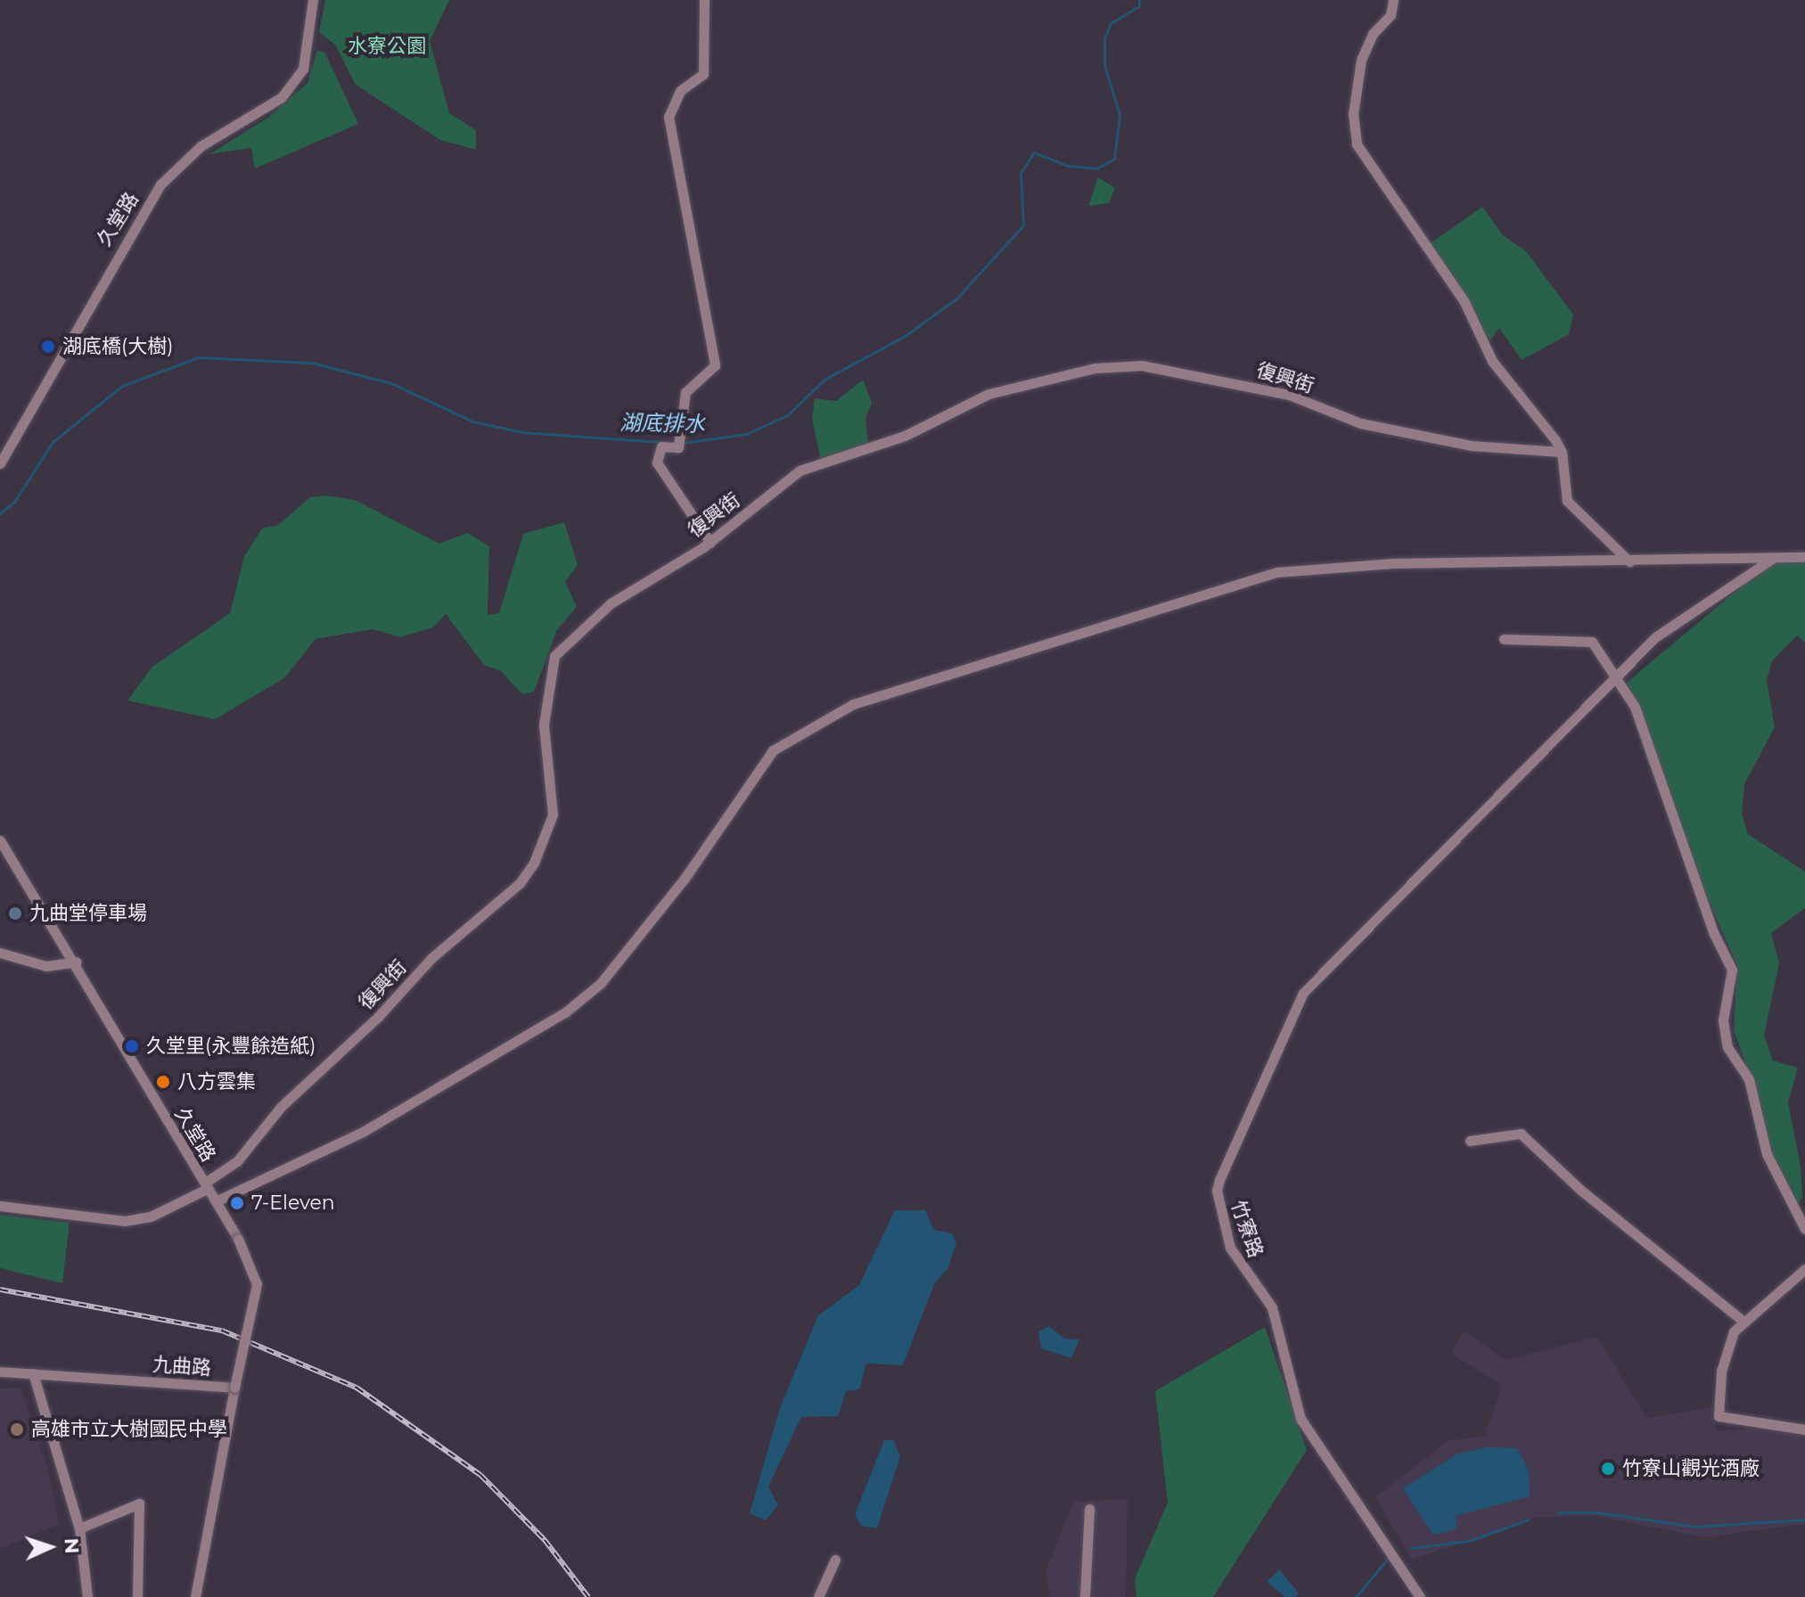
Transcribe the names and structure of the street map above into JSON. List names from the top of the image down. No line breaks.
{"streets":{"street":["久堂路","復興街","竹寮路","九曲路"]},"crossings":[["久堂路","復興街"],["久堂路","九曲路"]],"water":["湖底排水"],"parks":["水寮公園"],"places":["湖底橋(大樹)","九曲堂停車場","久堂里(永豐餘造紙)","八方雲集","7-Eleven","高雄市立大樹國民中學","竹寮山觀光酒廠"],"north":"right"}
